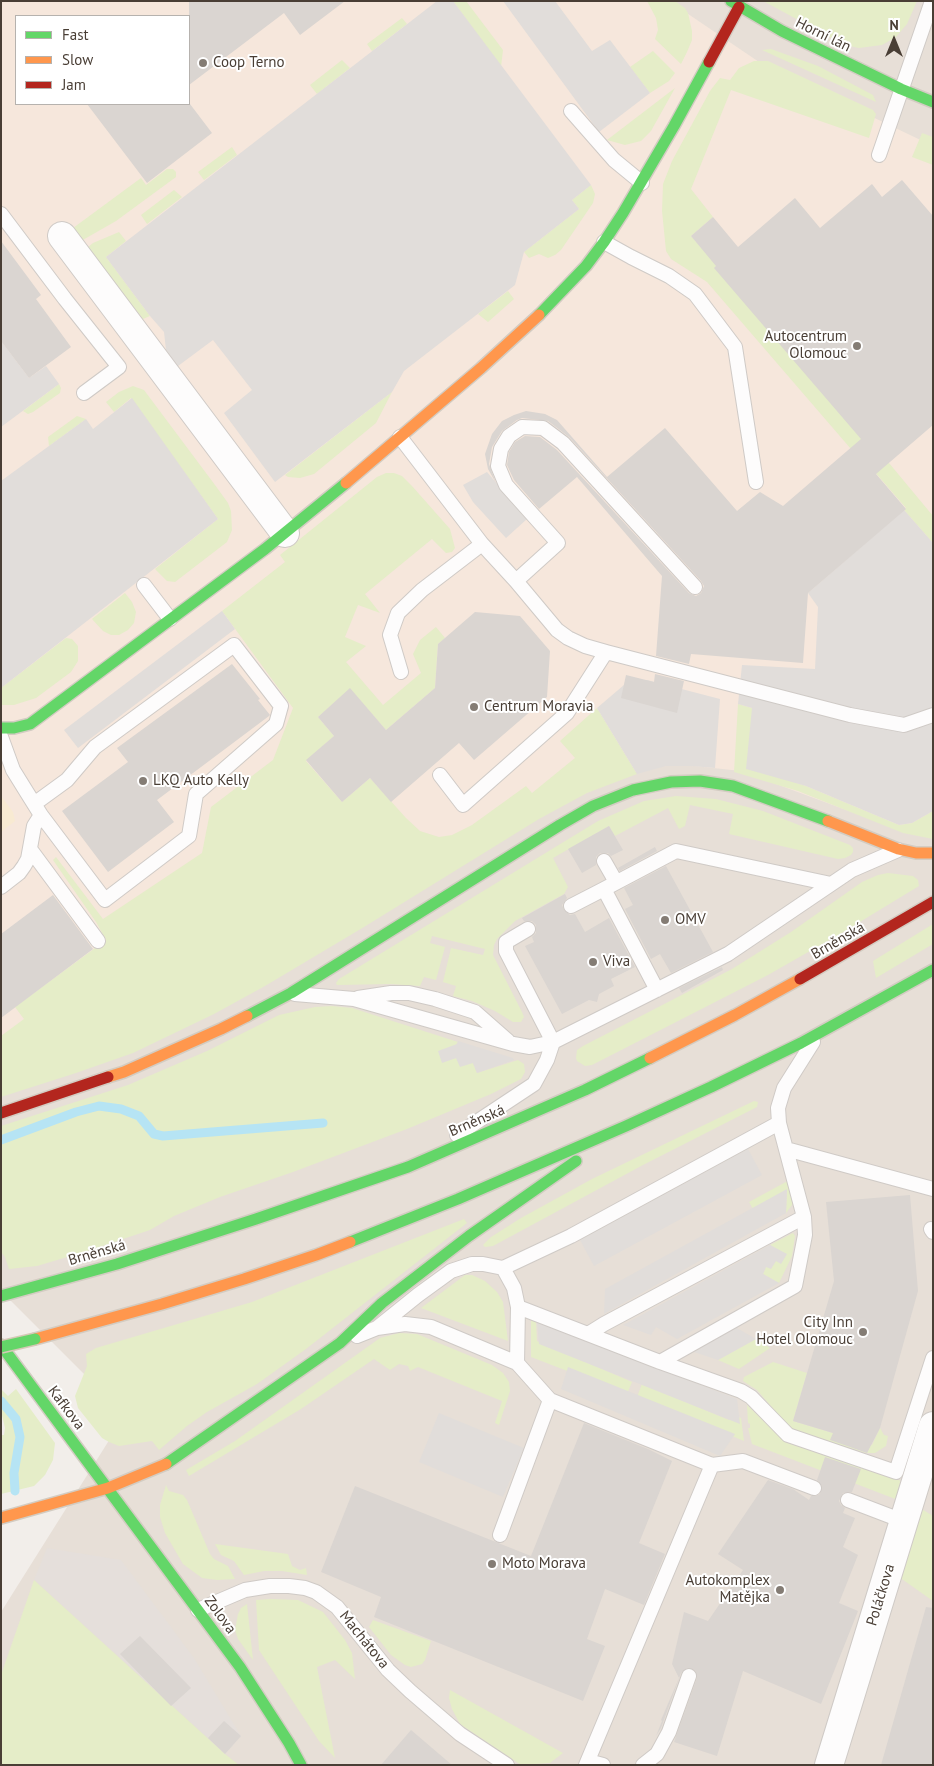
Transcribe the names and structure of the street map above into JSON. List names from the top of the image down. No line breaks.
{"streets":{"main road":["Horní lán","Brněnská","Kafkova","Zolova"],"street":["Poláčkova"],"lane":["Machátova"]},"crossings":[["Kafkova","Zolova"],["Zolova","Machátova"]],"places":["Coop Terno","Autocentrum Olomouc","Centrum Moravia","LKQ Auto Kelly","OMV","Viva","City Inn Hotel Olomouc","Moto Morava","Autokomplex Matějka"],"legend":["Fast","Slow","Jam"],"north":"top"}
